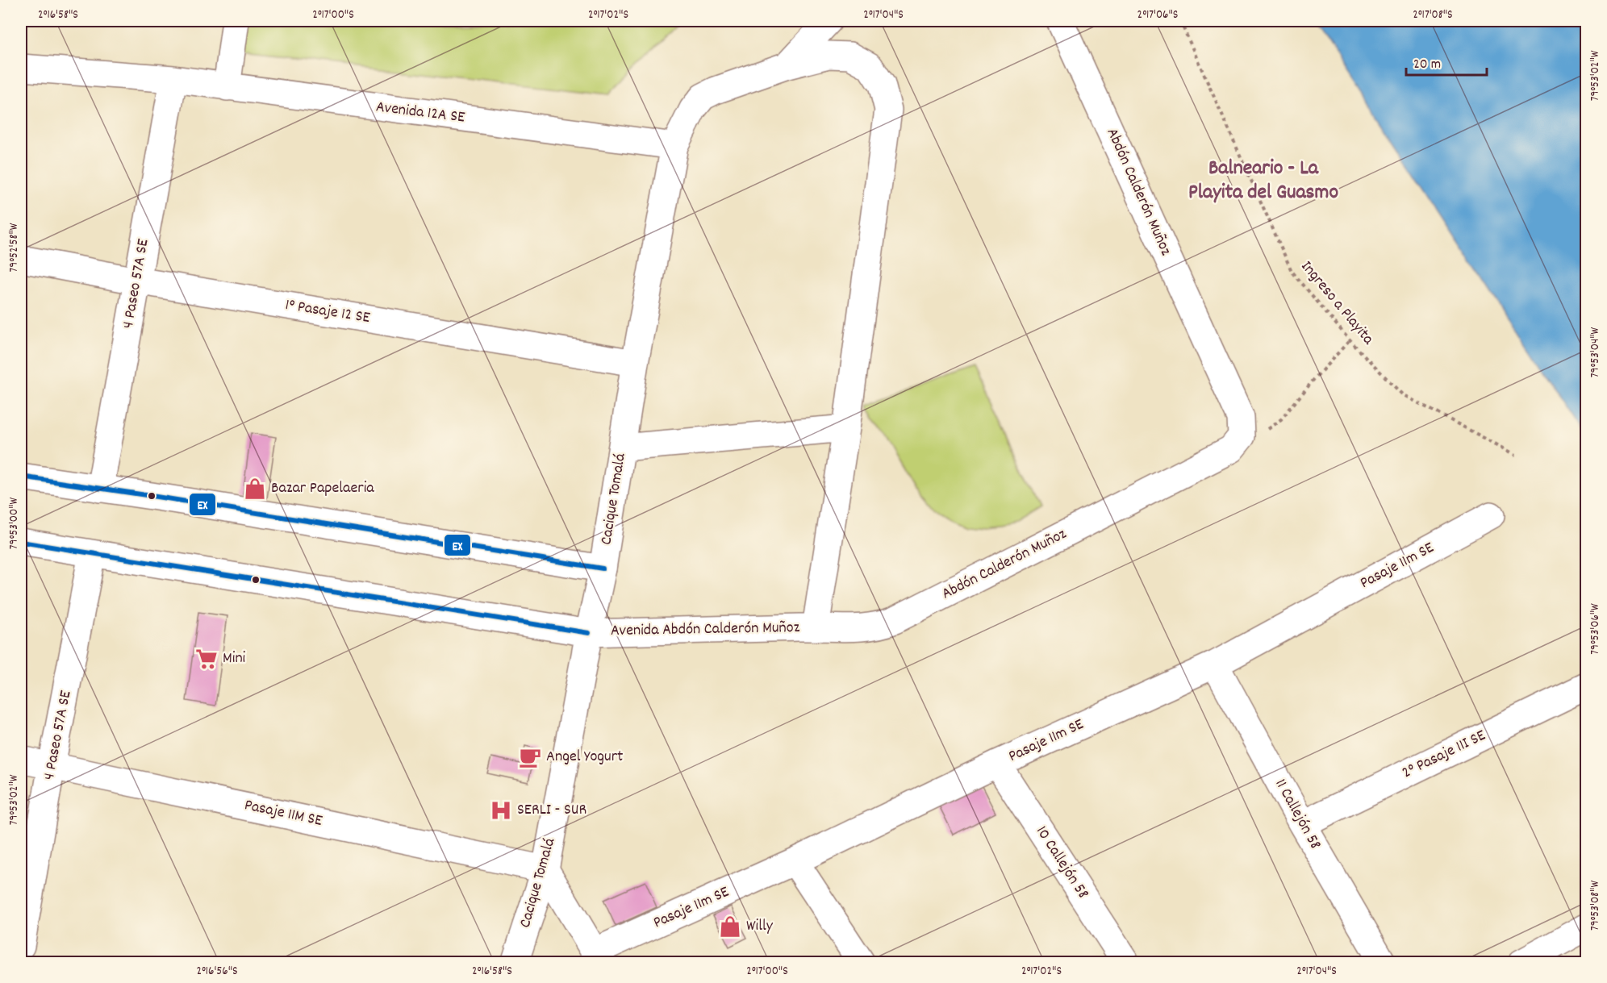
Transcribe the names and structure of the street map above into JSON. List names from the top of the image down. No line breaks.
{"streets":{"street":["Avenida 12A SE","Abdón Calderón Muñoz","4 Paseo 57A SE","1° Pasaje 12 SE","Cacique Tomalá","Pasaje 11m SE","Avenida Abdón Calderón Muñoz","2° Pasaje 11I SE","Pasaje 11M SE","11 Callejón 58","10 Callejón 58"],"path":["Ingreso a Playita"]},"crossings":[["Avenida 12A SE","4 Paseo 57A SE"],["Avenida 12A SE","Cacique Tomalá"],["Abdón Calderón Muñoz","Avenida Abdón Calderón Muñoz"],["4 Paseo 57A SE","1° Pasaje 12 SE"],["4 Paseo 57A SE","Avenida Abdón Calderón Muñoz"],["4 Paseo 57A SE","Pasaje 11M SE"],["1° Pasaje 12 SE","Cacique Tomalá"],["Cacique Tomalá","Avenida Abdón Calderón Muñoz"],["Cacique Tomalá","Pasaje 11M SE"],["Pasaje 11m SE","11 Callejón 58"],["Pasaje 11m SE","10 Callejón 58"],["2° Pasaje 11I SE","11 Callejón 58"]],"districts":["Balneario - La Playita del Guasmo"],"places":{"shop":["Bazar Papelaeria","Willy"],"supermarket":["Mini"],"cafe":["Angel Yogurt"],"hospital":["SERLI - SUR"]},"lines":["transit line EX"],"scale_bar":"20 m","coordinates":["2°16'58\"S","2°17'00\"S","2°17'02\"S","2°17'04\"S","2°17'06\"S","2°17'08\"S","79°53'02\"W","79°52'58\"W","79°53'04\"W","79°53'00\"W","79°53'06\"W","79°53'08\"W","2°16'56\"S"]}
